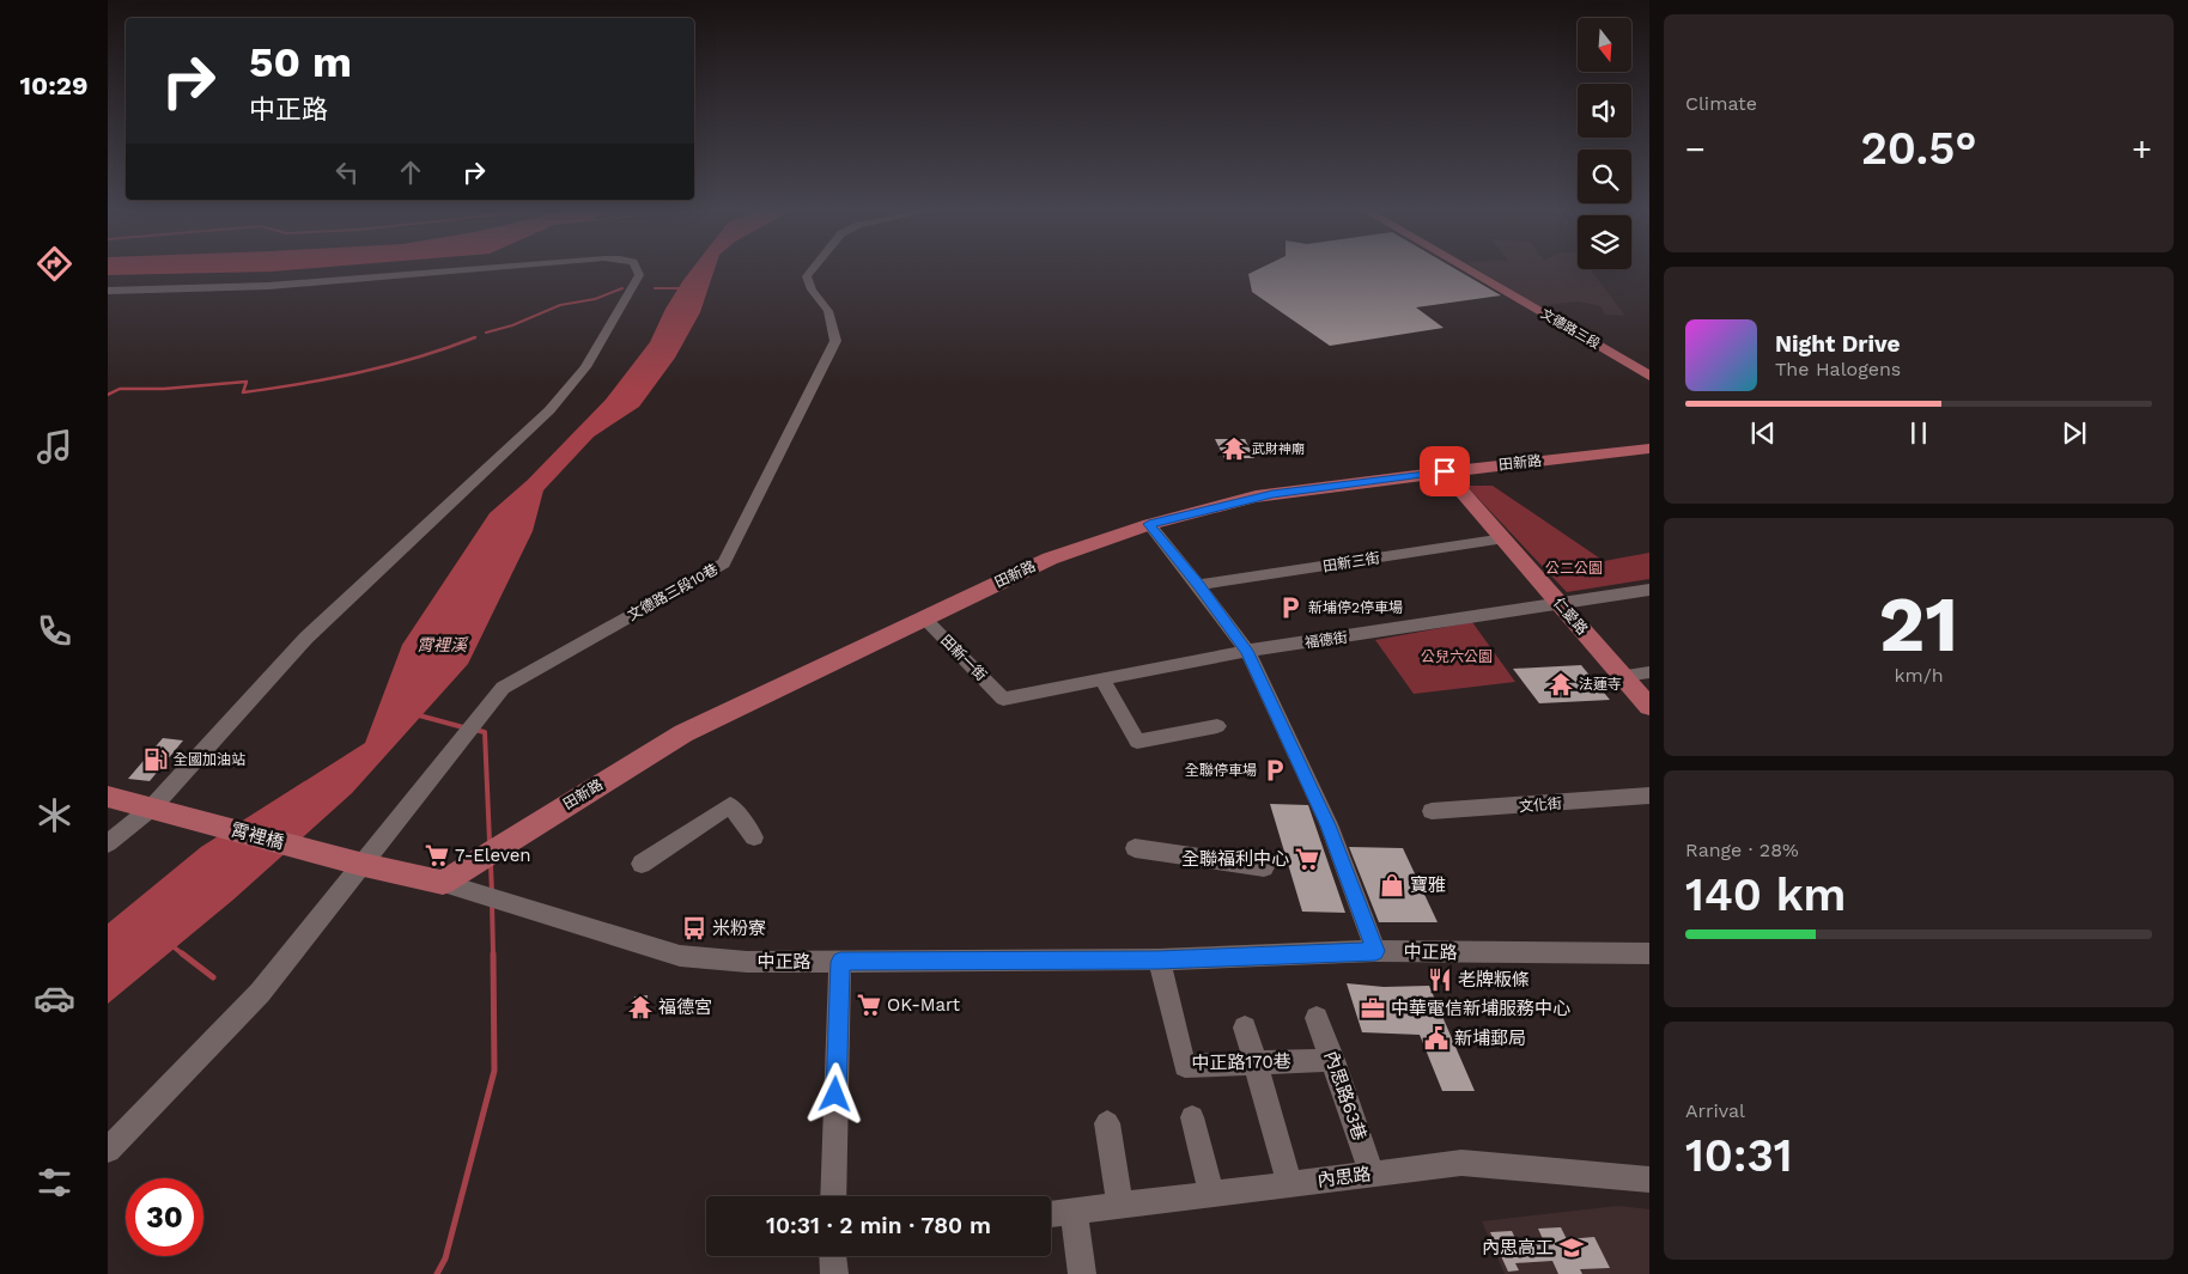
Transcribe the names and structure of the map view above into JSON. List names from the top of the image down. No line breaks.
{"streets":{"main road":["文德路三段","田新路","仁愛路","霄裡橋","中正路"],"street":["田新三街","文德路三段10巷","福德街","田新一街","文化街","中正路170巷","內思路63巷","內思路"]},"crossings":[["田新路","仁愛路"],["田新路","田新一街"],["田新路","中正路"],["田新三街","仁愛路"],["文德路三段10巷","霄裡橋"],["文德路三段10巷","中正路"],["仁愛路","福德街"],["福德街","田新一街"],["霄裡橋","中正路"],["中正路","中正路170巷"],["中正路170巷","內思路63巷"],["內思路63巷","內思路"]],"water":["霄裡溪"],"parks":["公二公園","公兒六公園"],"places":{"temple":["武財神廟","法蓮寺","福德宮"],"parking":["新埔停2停車場","全聯停車場"],"fuel station":["全國加油站"],"supermarket":["7-Eleven","全聯福利中心","OK-Mart"],"shop":["寶雅"],"bus stop":["米粉寮"],"restaurant":["老牌粄條"],"office":["中華電信新埔服務中心"],"public building":["新埔郵局"],"school or university":["內思高工"]},"north":"bottom","page":{"tabs":"10:29","tile":["Climate",["21","km/h"],["Range · 28%","140 km"],["Arrival","10:31"]],"turn":["50 m","中正路"],"heat":["−","20.5°","+"],"song":["Night Drive","The Halogens"],"limit":"30","trip":"10:31 · 2 min · 780 m"}}
